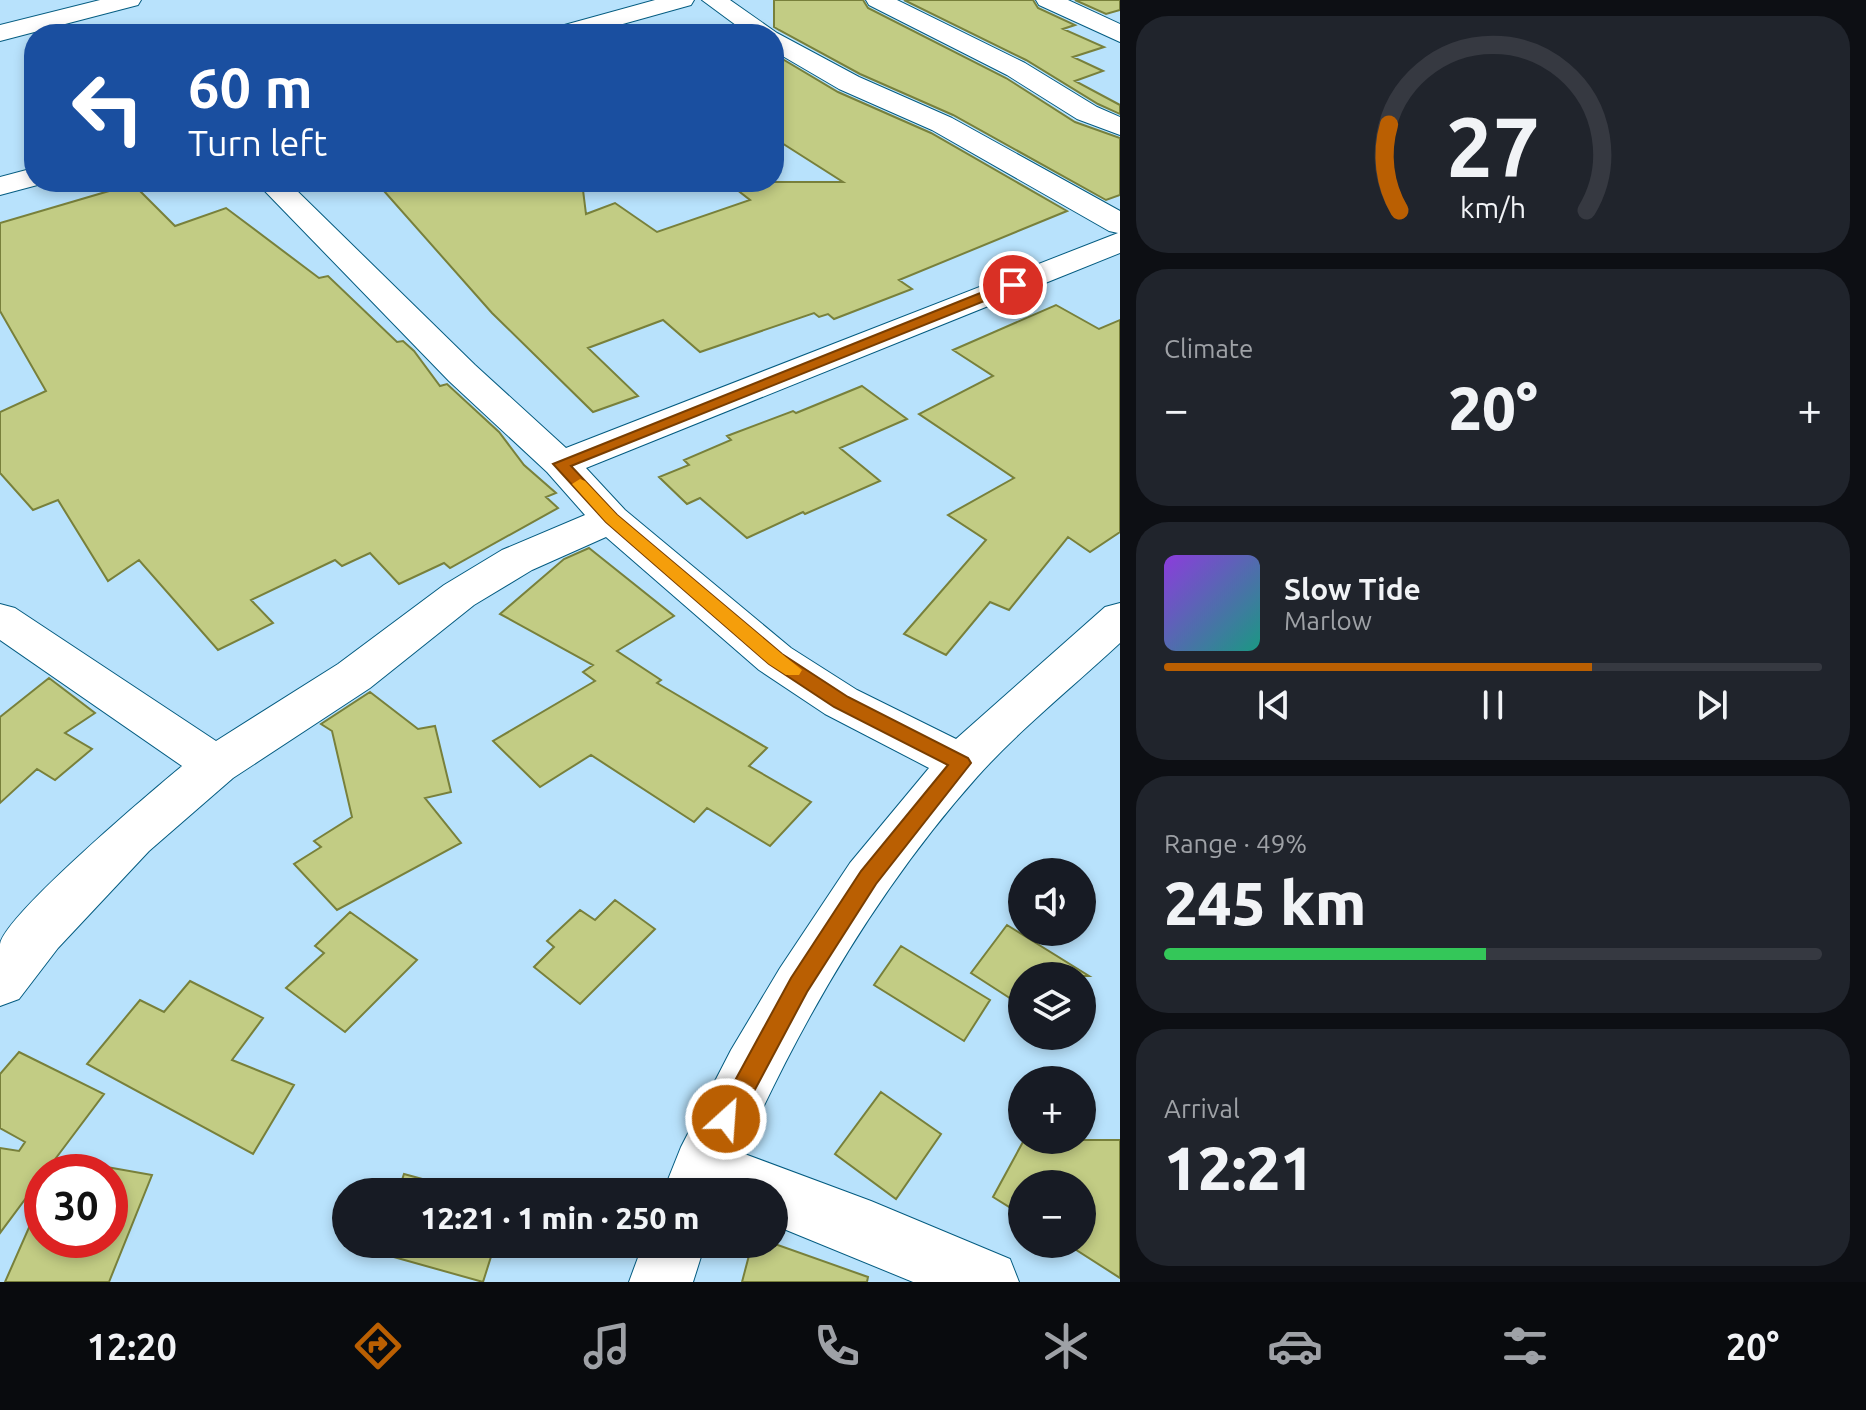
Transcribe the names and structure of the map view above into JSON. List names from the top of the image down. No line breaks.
{"page":{"turn":["60 m","Turn left"],"tile":["Climate",["Range · 49%","245 km"],["Arrival","12:21"]],"heat":["−","20°","+"],"song":["Slow Tide","Marlow"],"map_buttons":["+","−"],"limit":"30","trip":"12:21 · 1 min · 250 m","tabs":["12:20","20°"],"gauge":["27","km/h"]}}
